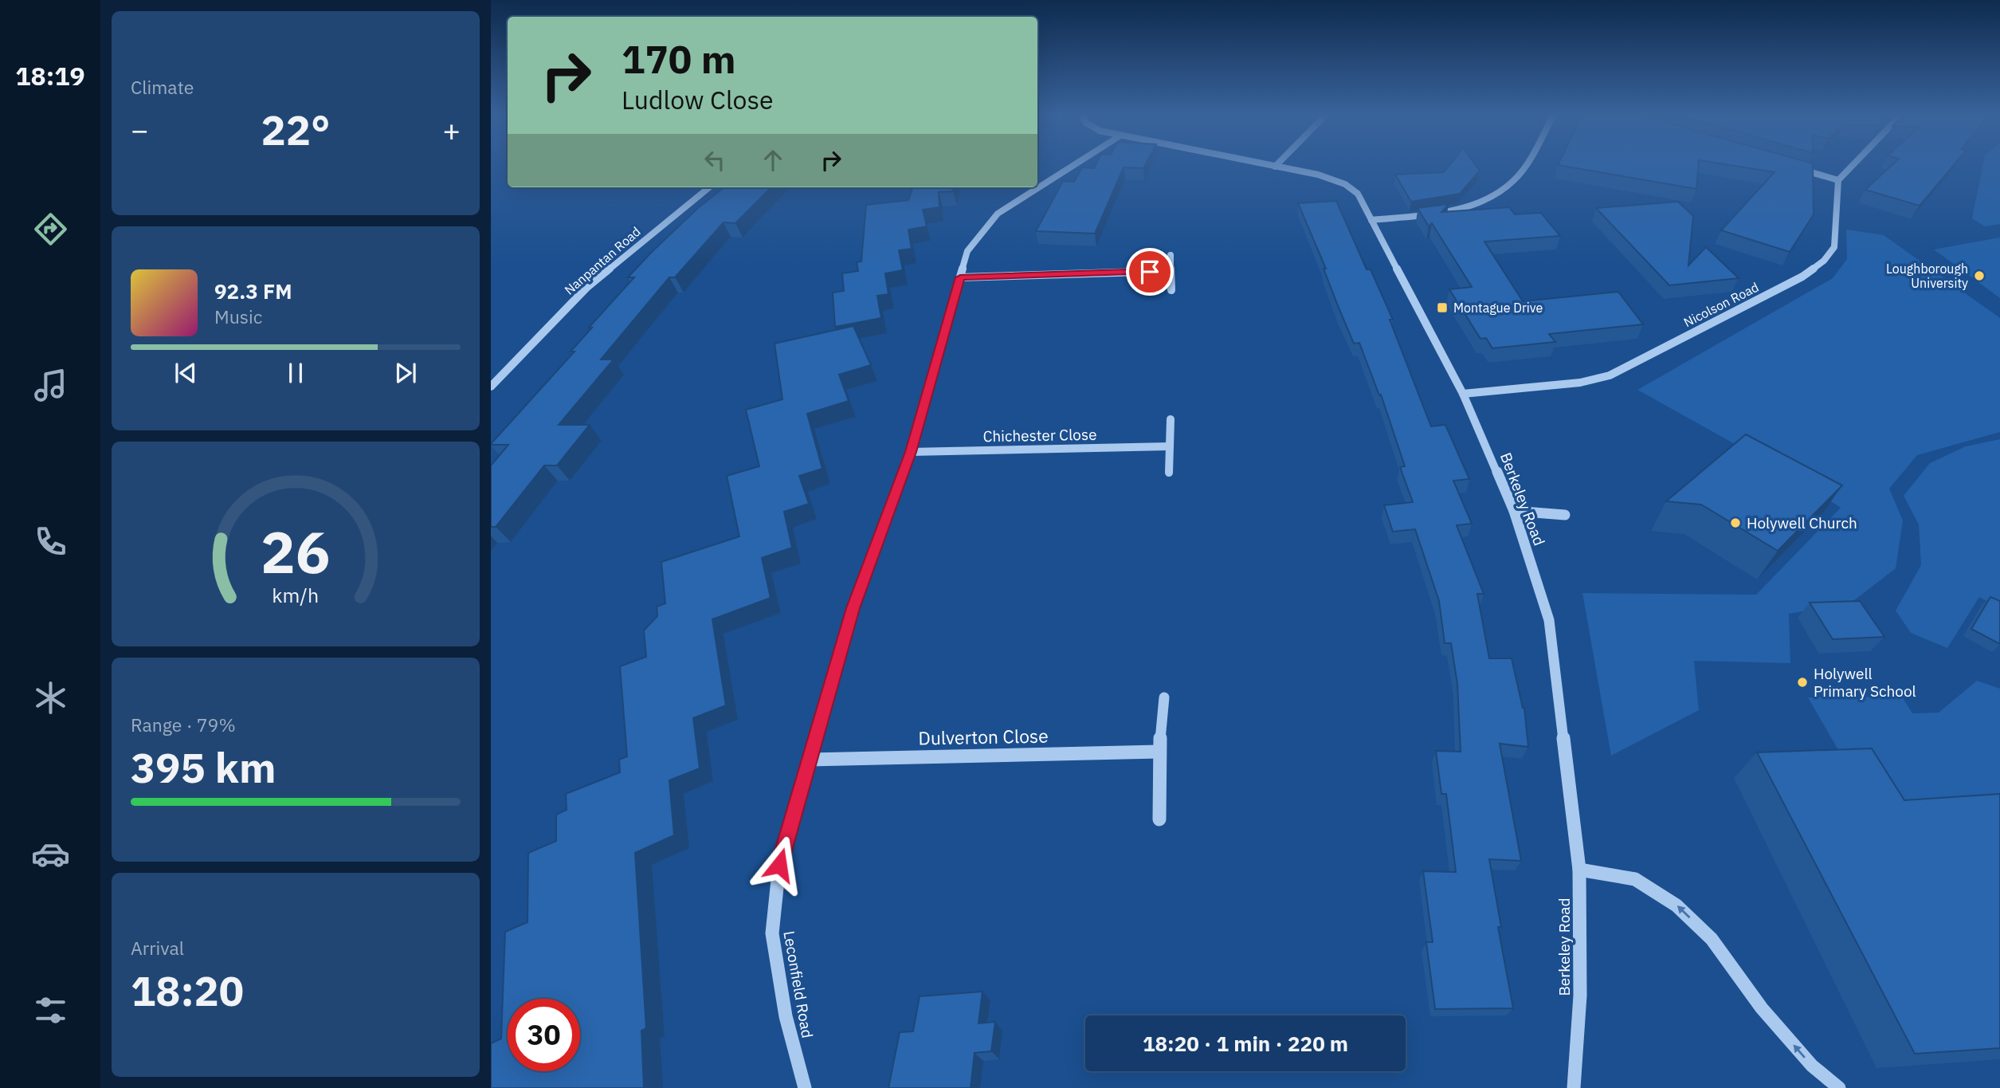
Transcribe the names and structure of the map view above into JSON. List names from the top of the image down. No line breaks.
{"streets":{"street":["Nanpantan Road","Nicolson Road","Chichester Close","Berkeley Road","Dulverton Close","Leconfield Road"]},"crossings":[["Nicolson Road","Berkeley Road"],["Chichester Close","Leconfield Road"],["Dulverton Close","Leconfield Road"]],"places":{"other":["Loughborough University","Holywell Church","Holywell Primary School"],"transit":["Montague Drive"]},"page":{"tabs":"18:19","tile":["Climate",["Range · 79%","395 km"],["Arrival","18:20"]],"turn":["170 m","Ludlow Close"],"heat":["−","22°","+"],"song":["92.3 FM","Music"],"limit":"30","trip":"18:20 · 1 min · 220 m","gauge":["26","km/h"]}}
